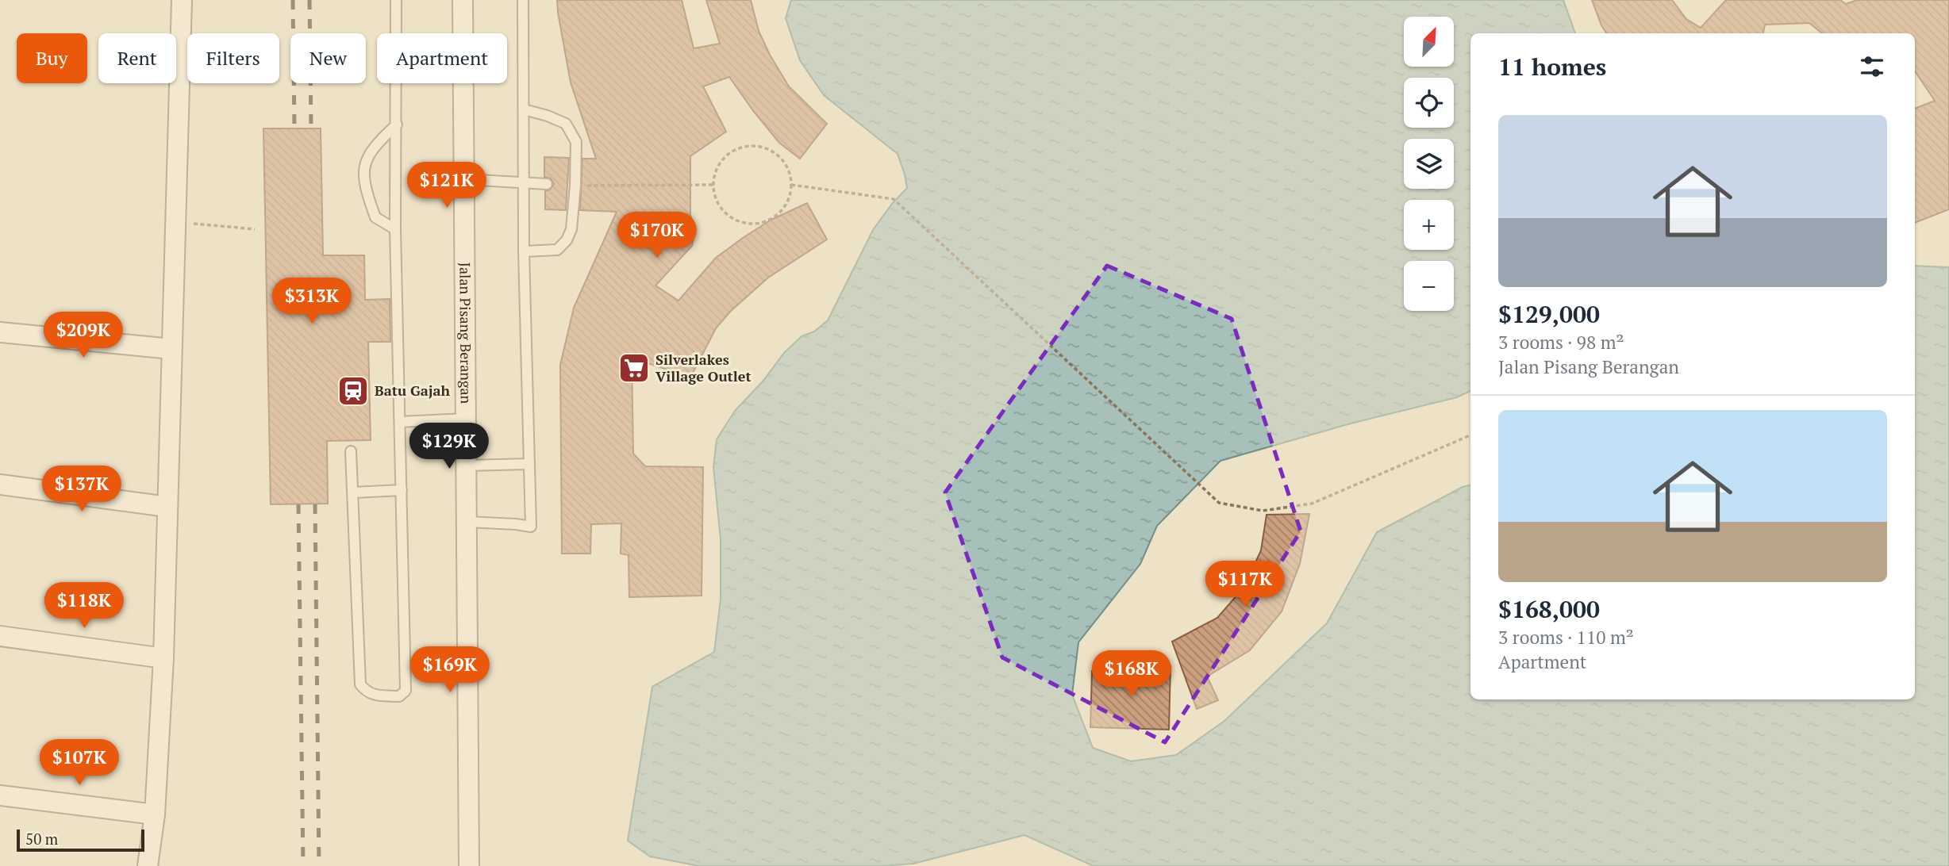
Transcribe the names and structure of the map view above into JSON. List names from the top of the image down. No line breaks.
{"streets":{"street":["Jalan Pisang Berangan"]},"places":{"supermarket":["Silverlakes Village Outlet"],"station":["Batu Gajah"]},"scale_bar":"50 m","north":"top right","page":{"map_buttons":["+","−"],"chip":["Buy","Rent","Filters","New","Apartment"],"heading":"11 homes","list":[{"name":"$129,000","note":"3 rooms · 98 m² · Jalan Pisang Berangan"},{"name":"$168,000","note":"3 rooms · 110 m² · Apartment"}],"price":["$121K","$170K","$313K","$209K","$129K","$137K","$117K","$118K","$169K","$168K","$107K"],"scale":"50 m"}}
